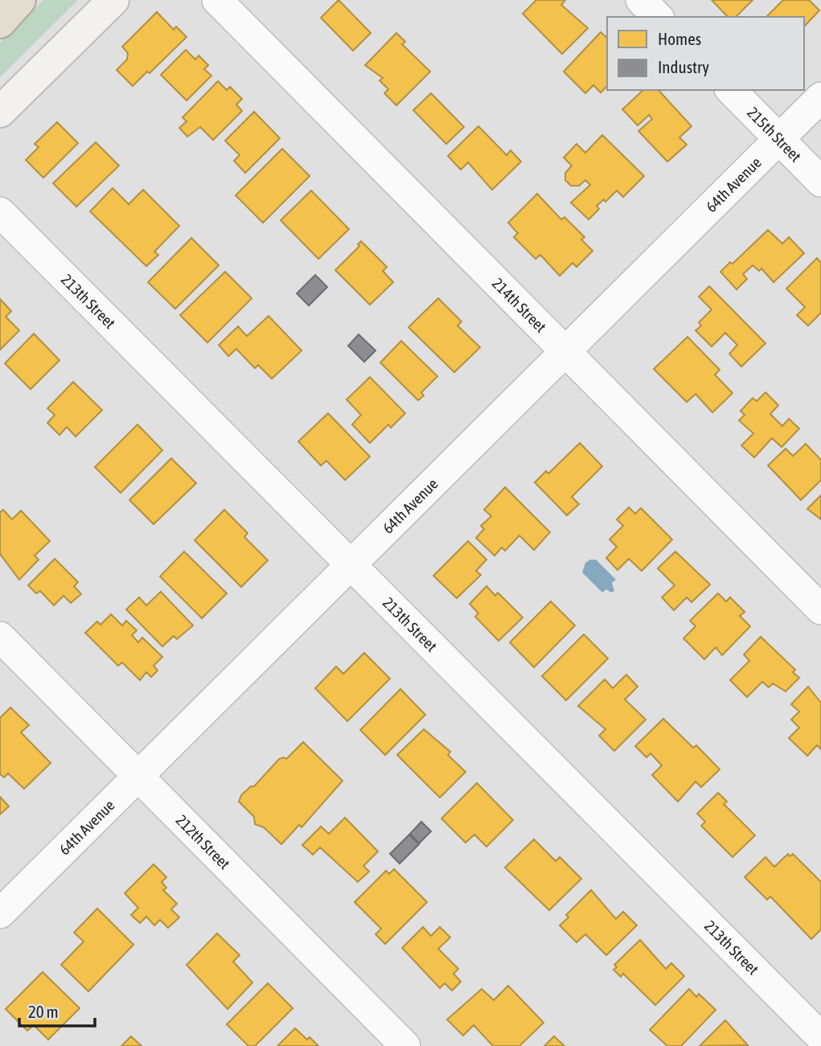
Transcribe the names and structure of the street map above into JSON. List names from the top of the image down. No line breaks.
{"streets":{"street":["215th Street","64th Avenue","213th Street","214th Street","212th Street"]},"crossings":[["215th Street","64th Avenue"],["64th Avenue","213th Street"],["64th Avenue","214th Street"],["64th Avenue","212th Street"]],"legend":["Homes","Industry"],"scale_bar":"20 m"}
